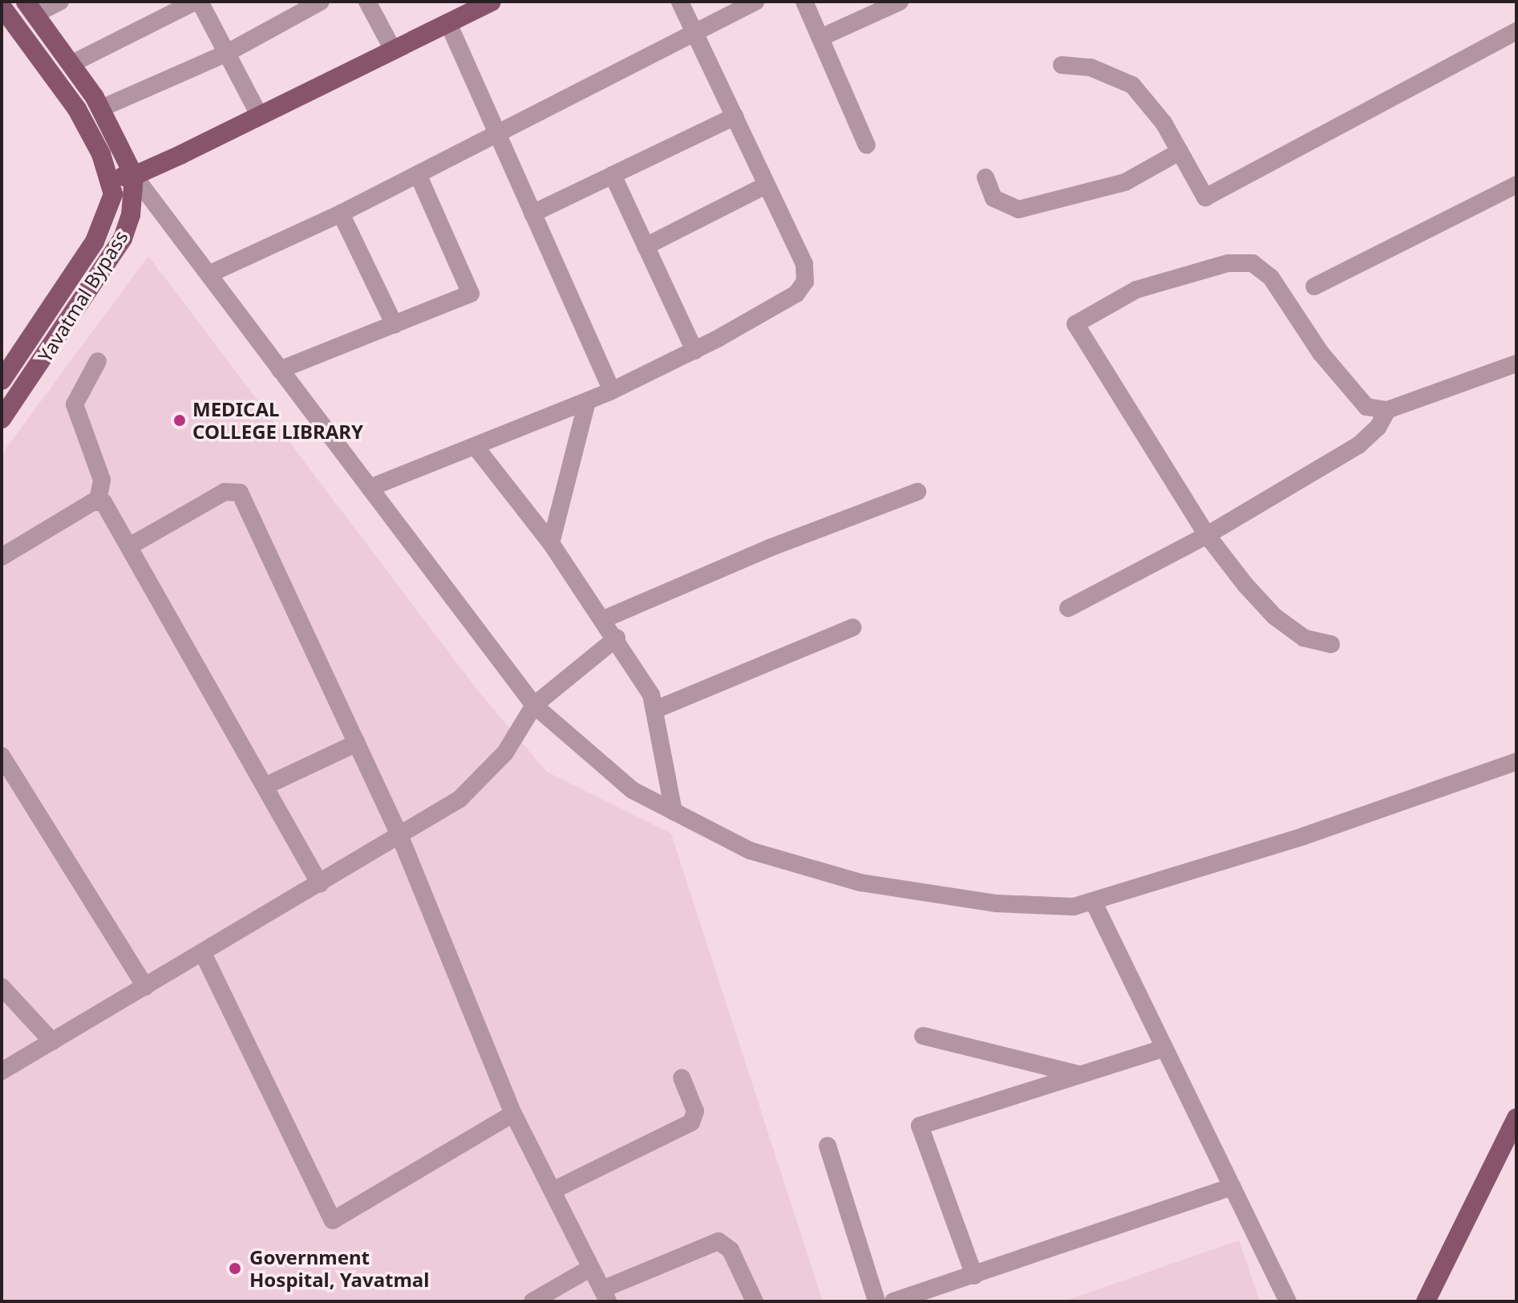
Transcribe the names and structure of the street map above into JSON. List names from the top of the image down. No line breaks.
{"streets":{"main road":["Yavatmal Bypass"]},"places":["MEDICAL COLLEGE LIBRARY","Government Hospital, Yavatmal"]}
